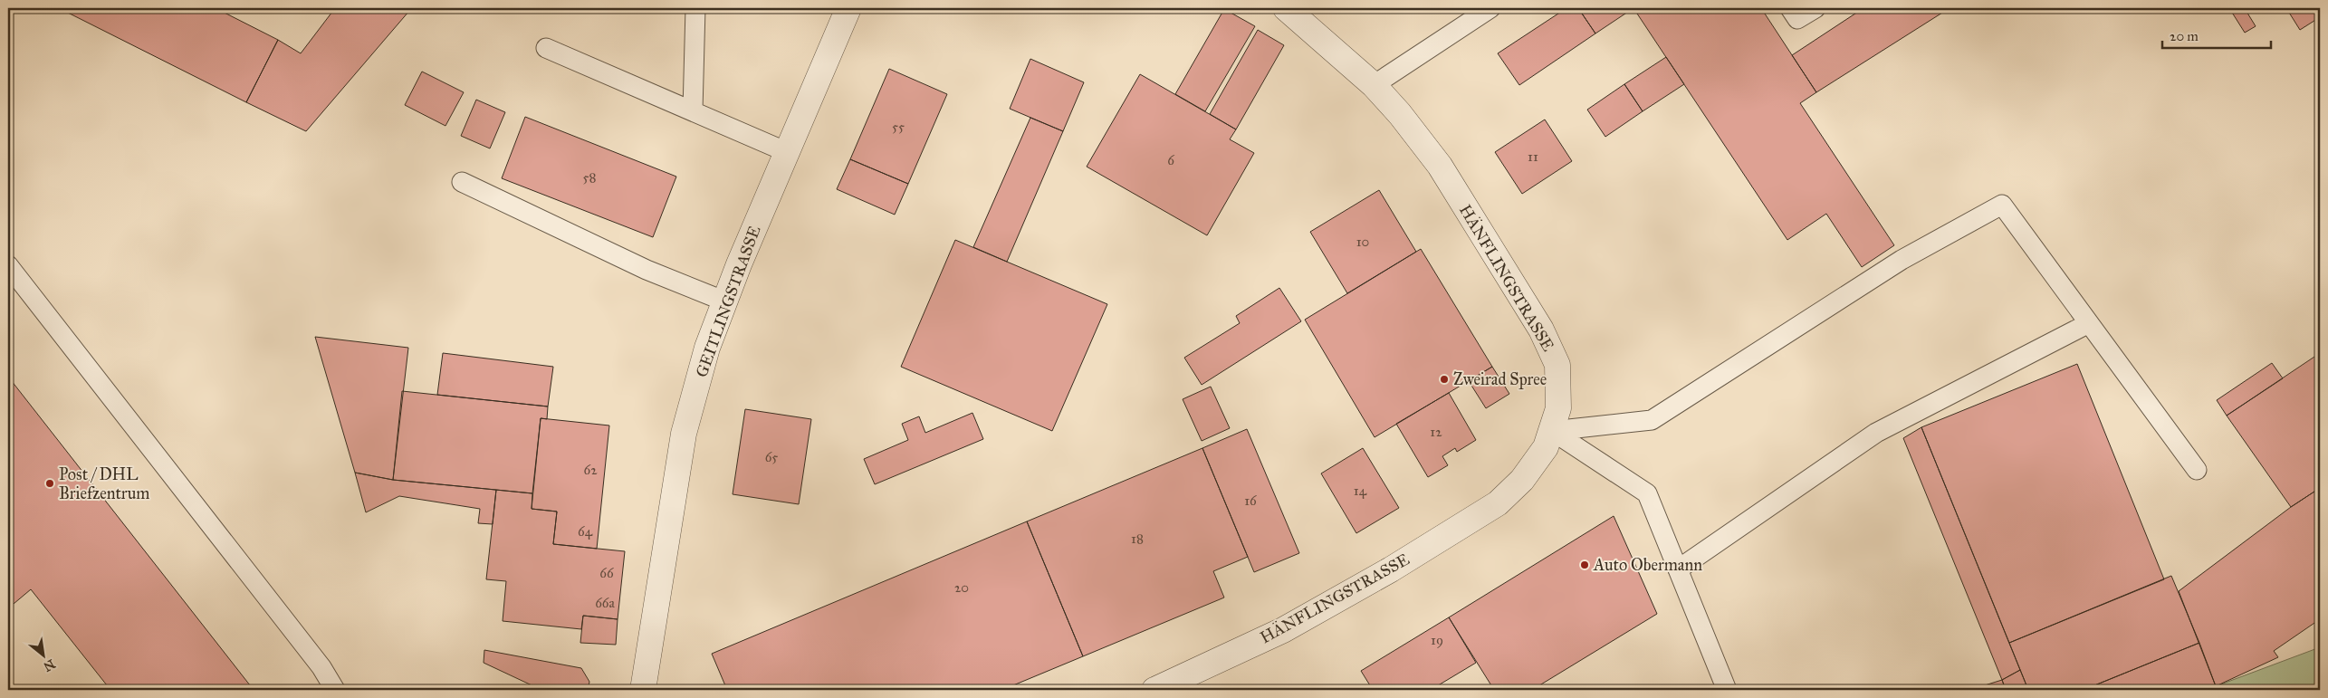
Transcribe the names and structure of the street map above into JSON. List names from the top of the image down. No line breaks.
{"streets":{"street":["HÄNFLINGSTRASSE","GEITLINGSTRASSE"]},"places":["Zweirad Spree","Post / DHL Briefzentrum","Auto Obermann"],"house_numbers":["55","11","6","58","10","12","65","62","14","16","64","18","66","20","66a","19"],"scale_bar":"20 m","north":"bottom right"}
